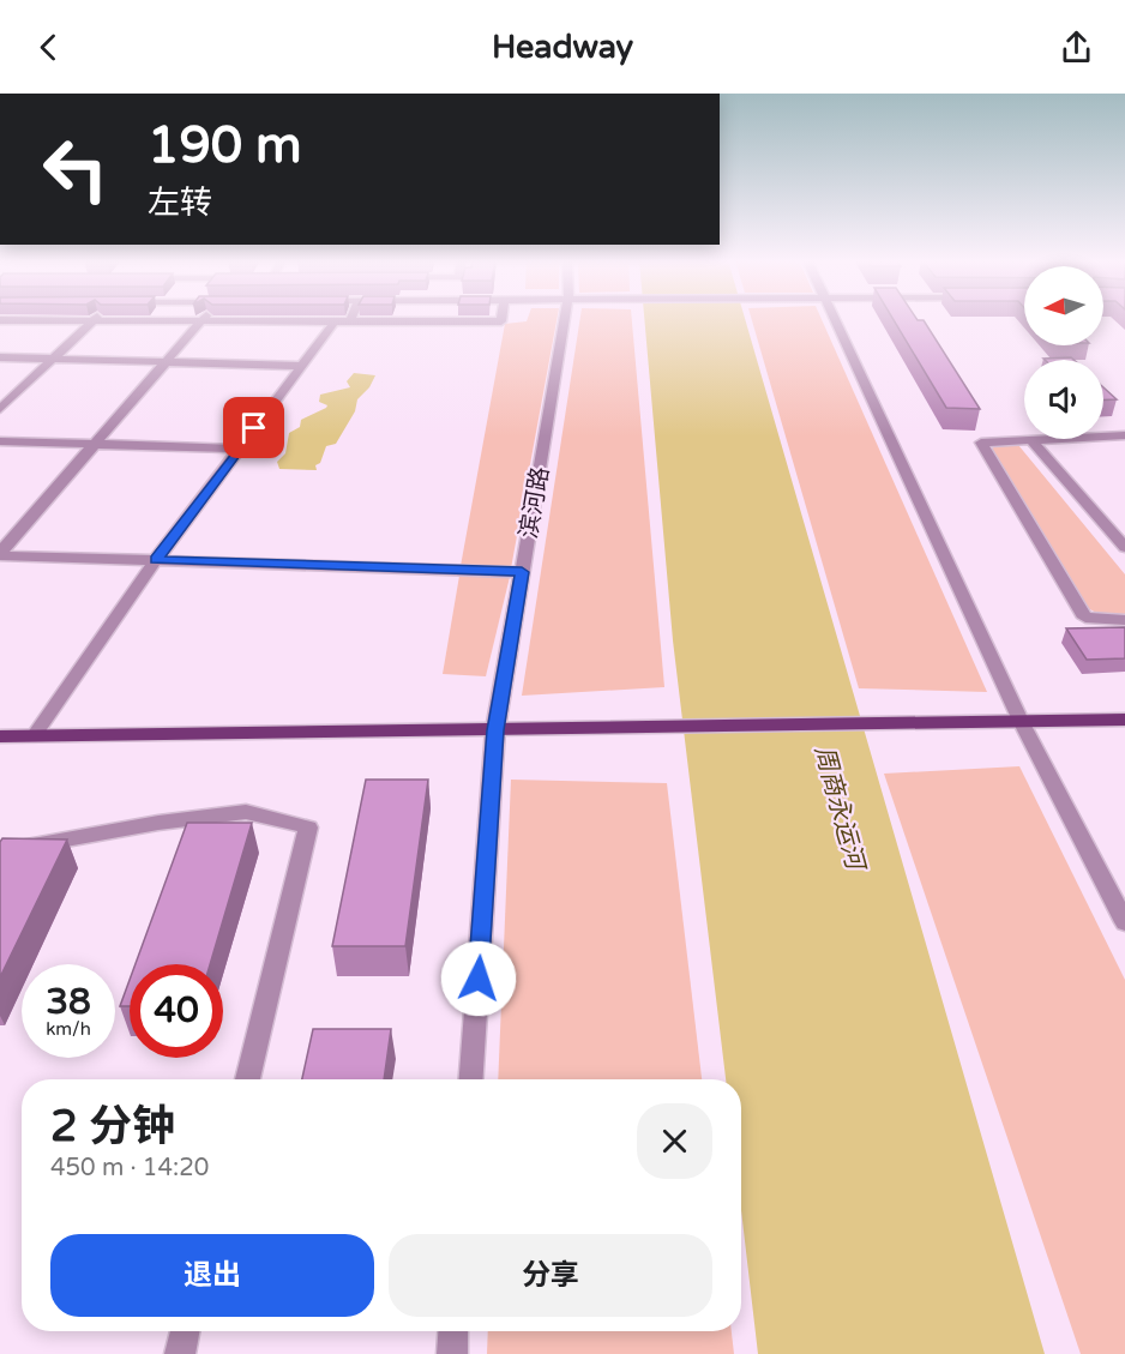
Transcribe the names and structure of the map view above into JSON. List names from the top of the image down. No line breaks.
{"streets":{"street":["滨河路"]},"water":["周商永运河"],"north":"left","page":{"header":"Headway","turn":["190 m","左转"],"speed":"38 km/h","limit":"40","heading":["2 分钟","450 m · 14:20"],"buttons":["退出","分享"]}}
